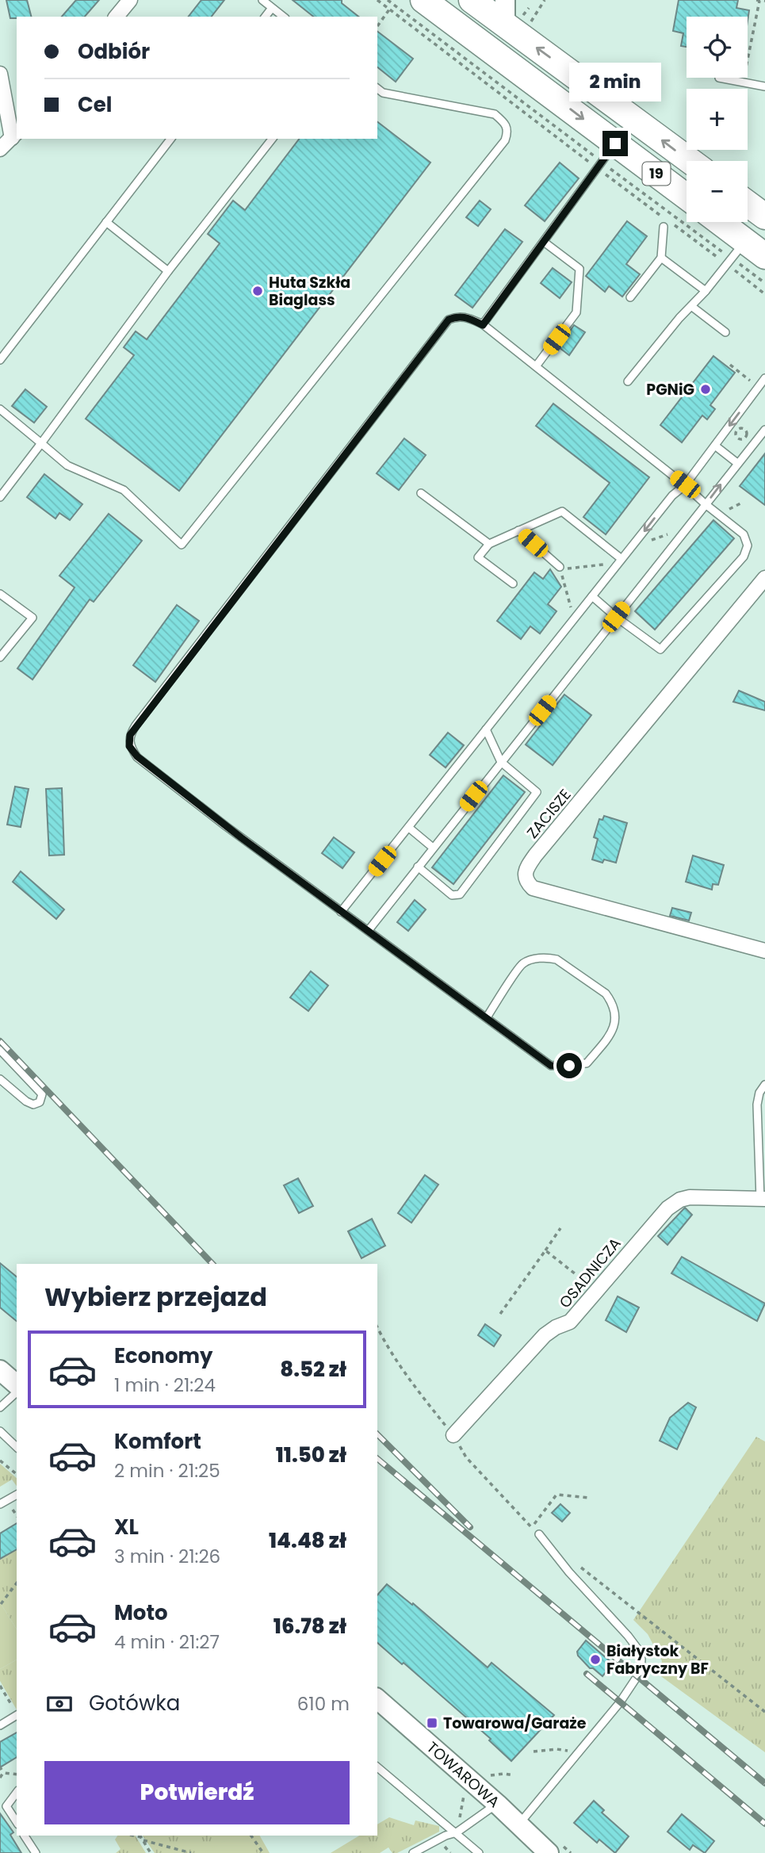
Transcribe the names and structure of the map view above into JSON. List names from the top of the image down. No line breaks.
{"streets":{"highway":["19"],"main road":["TOWAROWA"],"street":["ZACISZE","OSADNICZA"]},"places":{"other":["Huta Szkła Biaglass","PGNiG","Białystok Fabryczny BF"],"transit":["Towarowa/Garaże"]},"page":{"map_buttons":["+","−"],"banner":["Odbiór","Cel"],"bubble":"2 min","heading":"Wybierz przejazd","list":[{"name":"Economy","note":"1 min · 21:24","value":"8.52 zł"},{"name":"Komfort","note":"2 min · 21:25","value":"11.50 zł"},{"name":"XL","note":"3 min · 21:26","value":"14.48 zł"},{"name":"Moto","note":"4 min · 21:27","value":"16.78 zł"}],"pay":["Gotówka","610 m"],"buttons":"Potwierdź"}}
